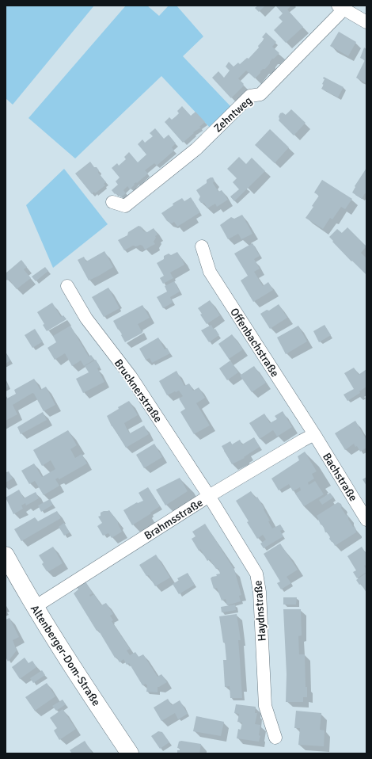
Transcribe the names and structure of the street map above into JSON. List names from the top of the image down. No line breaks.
{"streets":{"main road":["Altenberger-Dom-Straße"],"street":["Zehntweg","Offenbachstraße","Brucknerstraße","Bachstraße","Brahmsstraße","Haydnstraße"]},"crossings":[["Offenbachstraße","Bachstraße"],["Offenbachstraße","Brahmsstraße"],["Brucknerstraße","Brahmsstraße"],["Brucknerstraße","Haydnstraße"],["Bachstraße","Brahmsstraße"],["Brahmsstraße","Haydnstraße"],["Brahmsstraße","Altenberger-Dom-Straße"]]}
